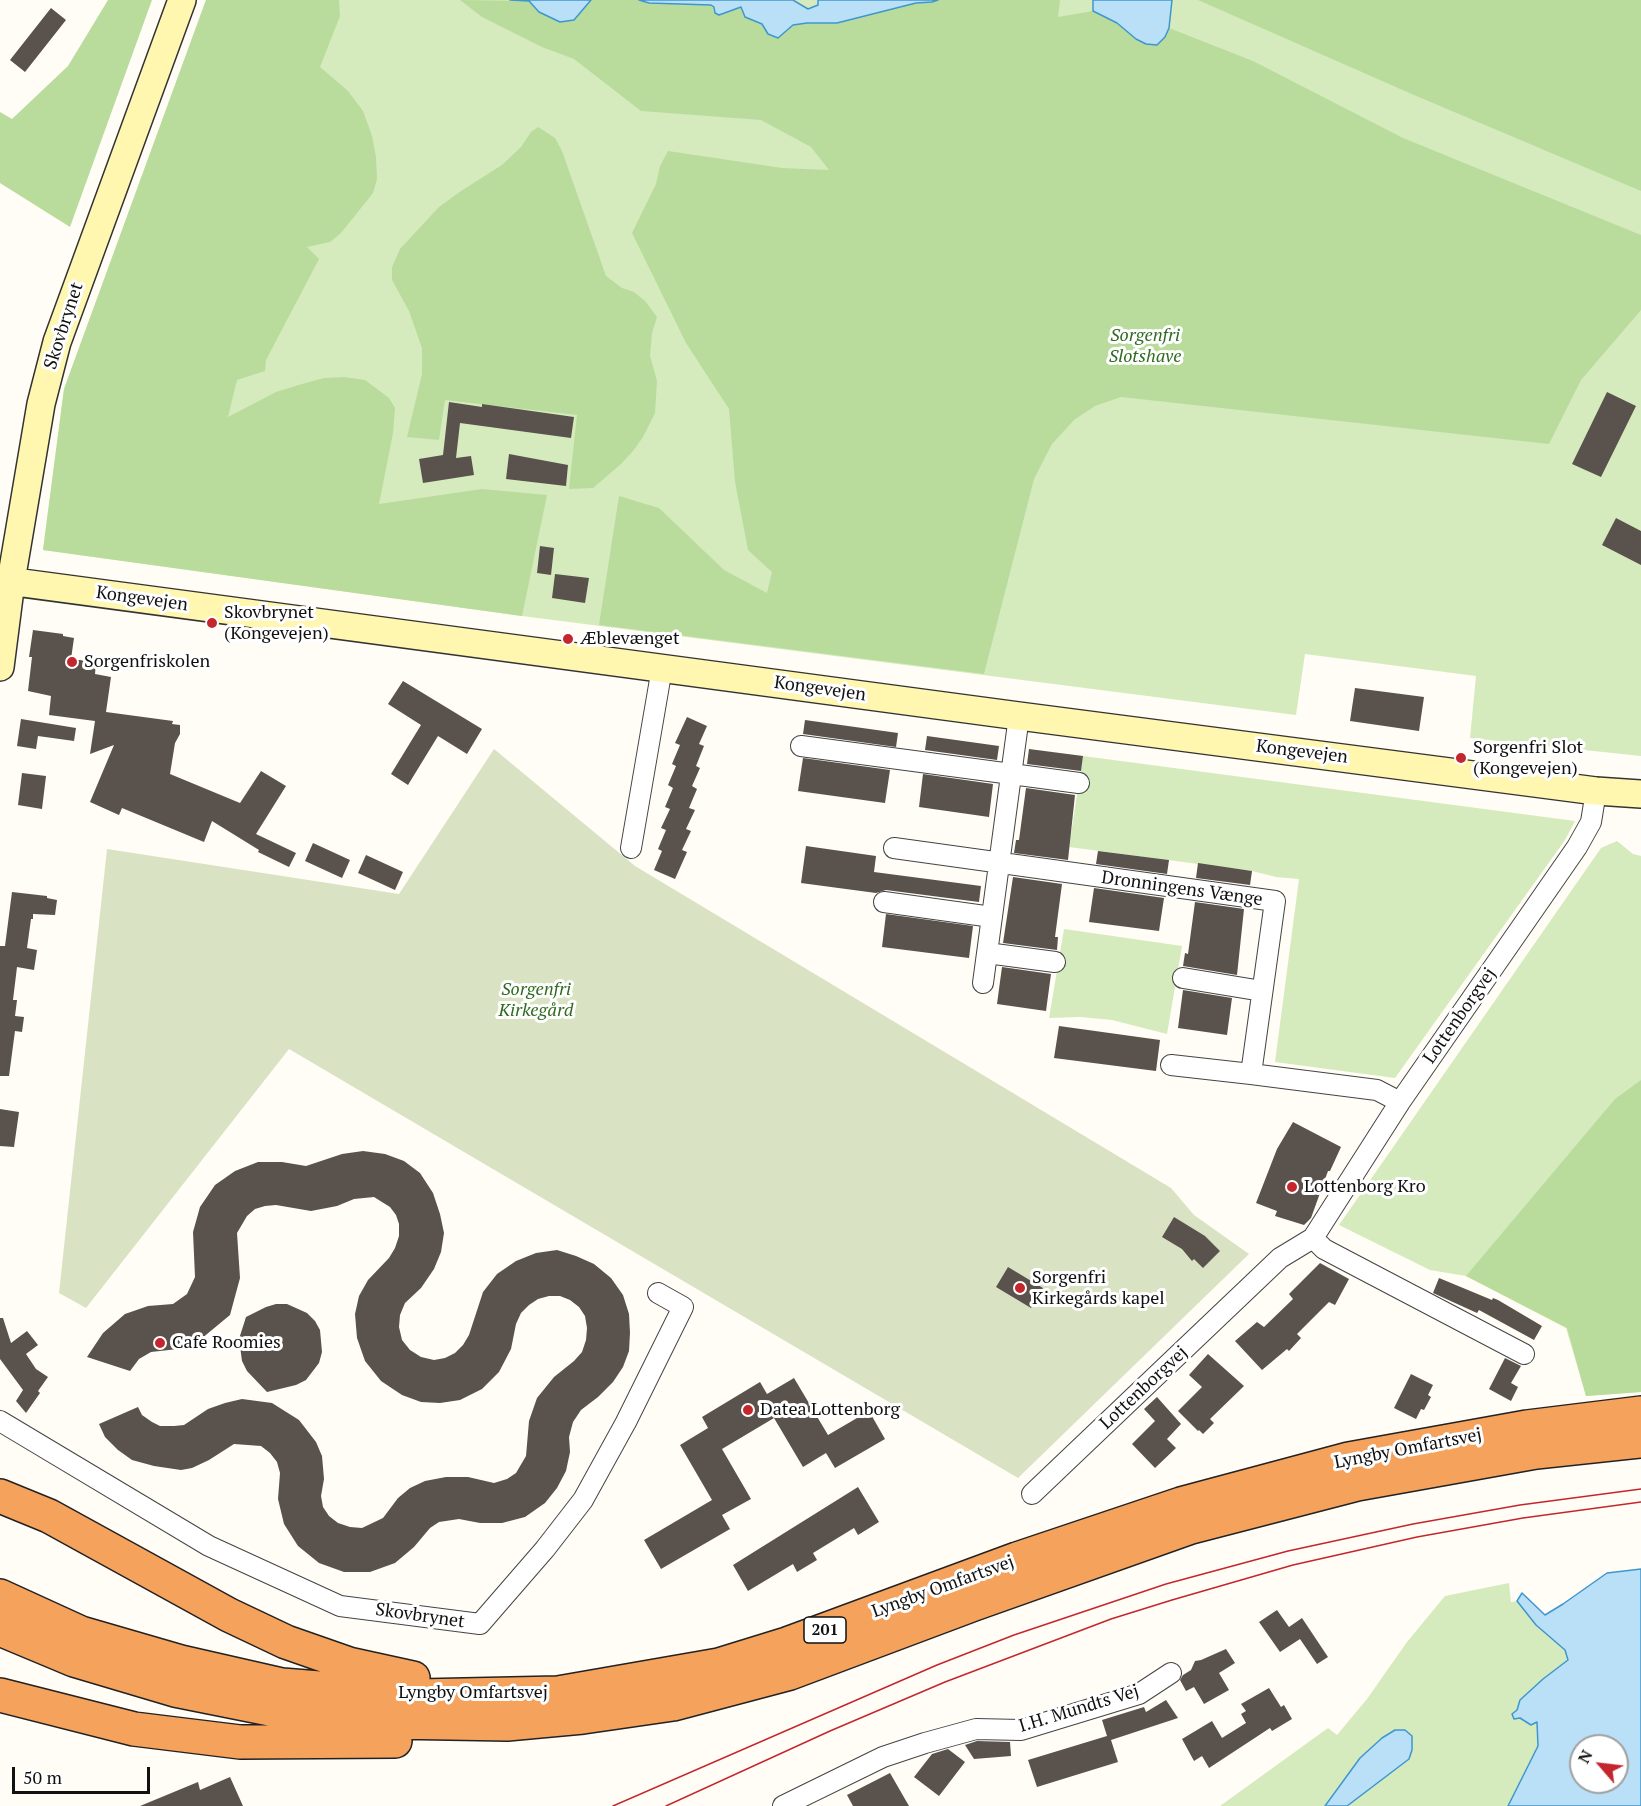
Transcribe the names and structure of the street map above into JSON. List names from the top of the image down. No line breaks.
{"streets":{"highway":["Lyngby Omfartsvej","201"],"street":["Skovbrynet","Kongevejen","Dronningens Vænge","Lottenborgvej","I.H. Mundts Vej"]},"crossings":[["Skovbrynet","Kongevejen"],["Kongevejen","Lottenborgvej"]],"parks":["Sorgenfri Slotshave","Sorgenfri Kirkegård"],"places":["Skovbrynet (Kongevejen)","Æblevænget","Sorgenfriskolen","Sorgenfri Slot (Kongevejen)","Lottenborg Kro","Sorgenfri Kirkegårds kapel","Cafe Roomies","Datea Lottenborg"],"scale_bar":"50 m","north":"top left"}
